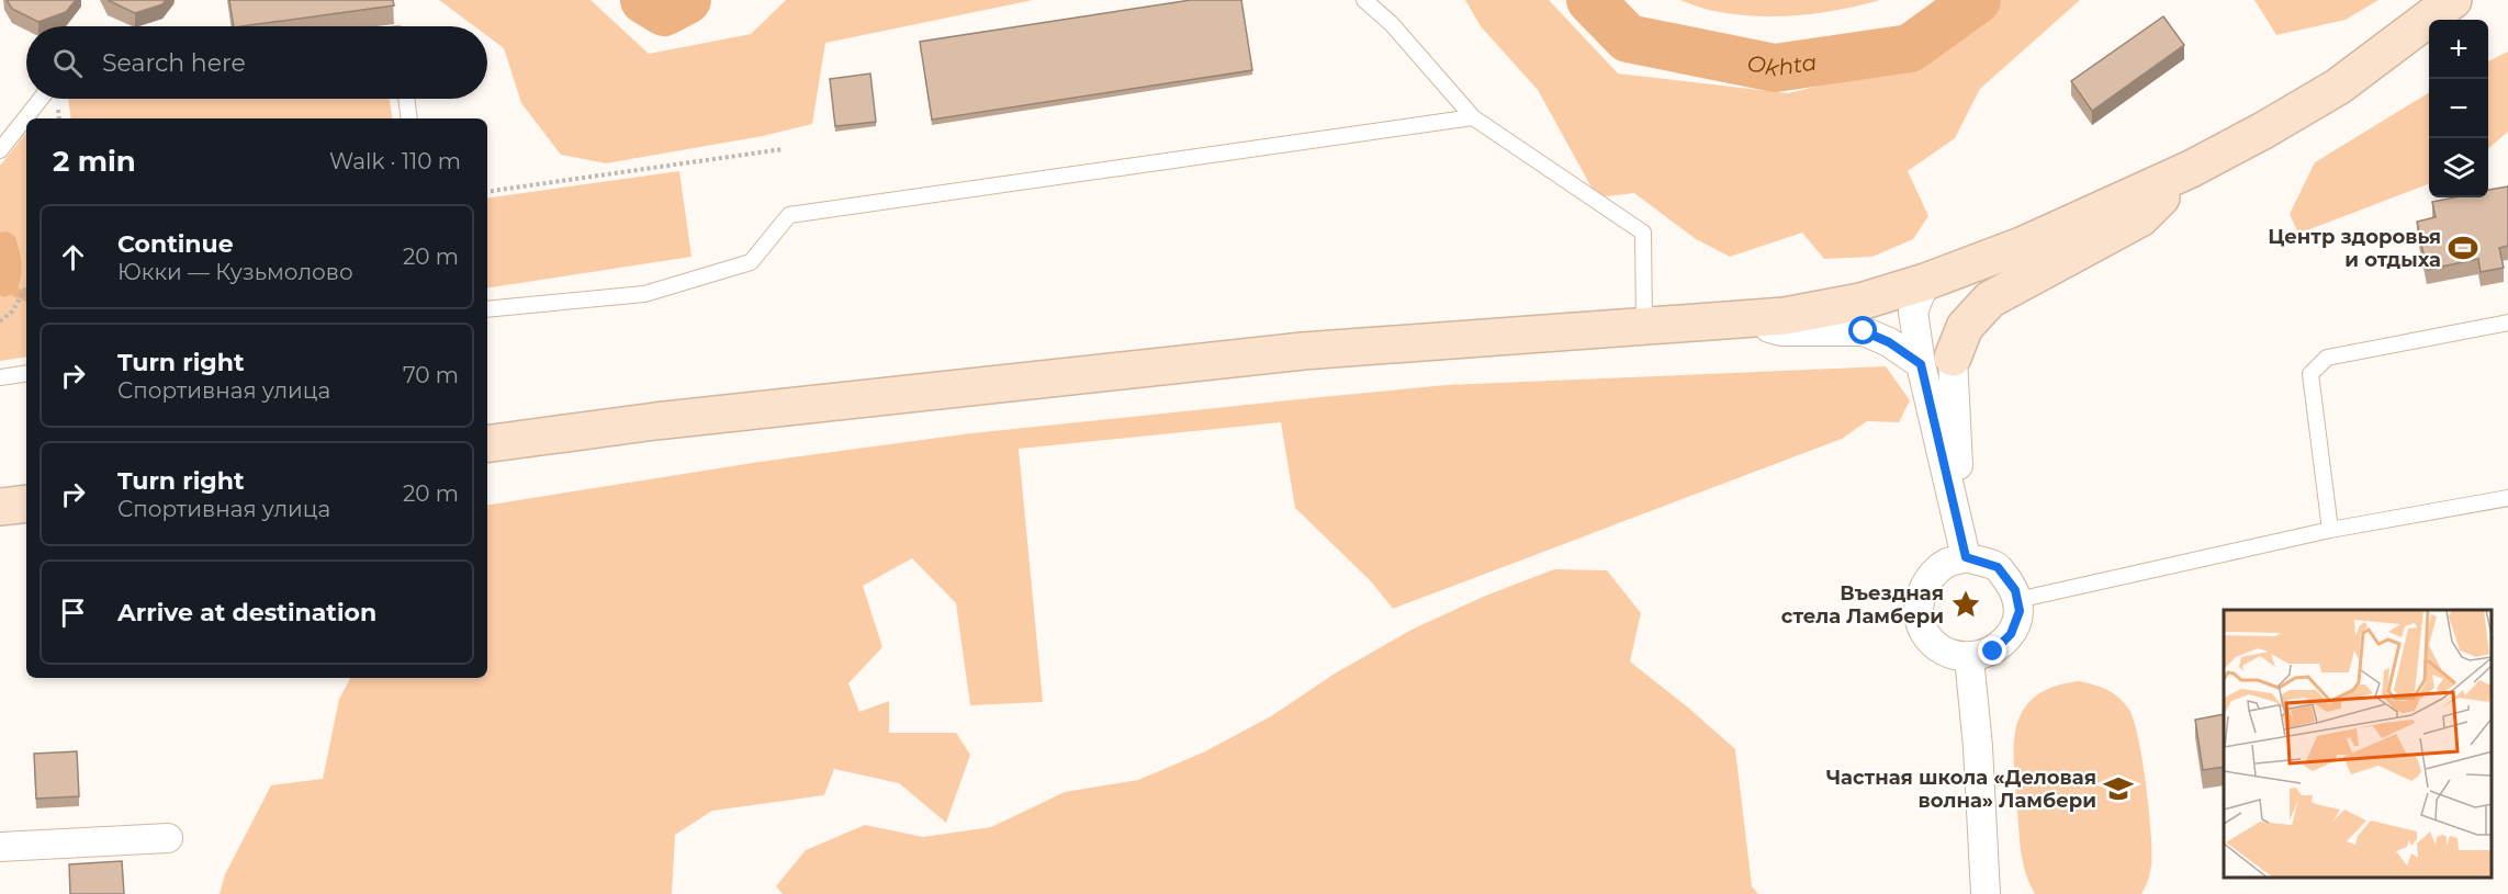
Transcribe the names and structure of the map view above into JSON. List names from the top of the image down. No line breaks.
{"water":["Okhta"],"places":{"sports":["Центр здоровья и отдыха"],"place":["Въездная стела Ламбери"],"school or university":["Частная школа «Деловая волна» Ламбери"]},"page":{"map_buttons":["+","−"],"search":"Search here","heading":["2 min","Walk · 110 m"],"list":[["Continue","Юкки — Кузьмолово","20 m"],["Turn right","Спортивная улица","70 m"],["Turn right","Спортивная улица","20 m"],"Arrive at destination"]}}
